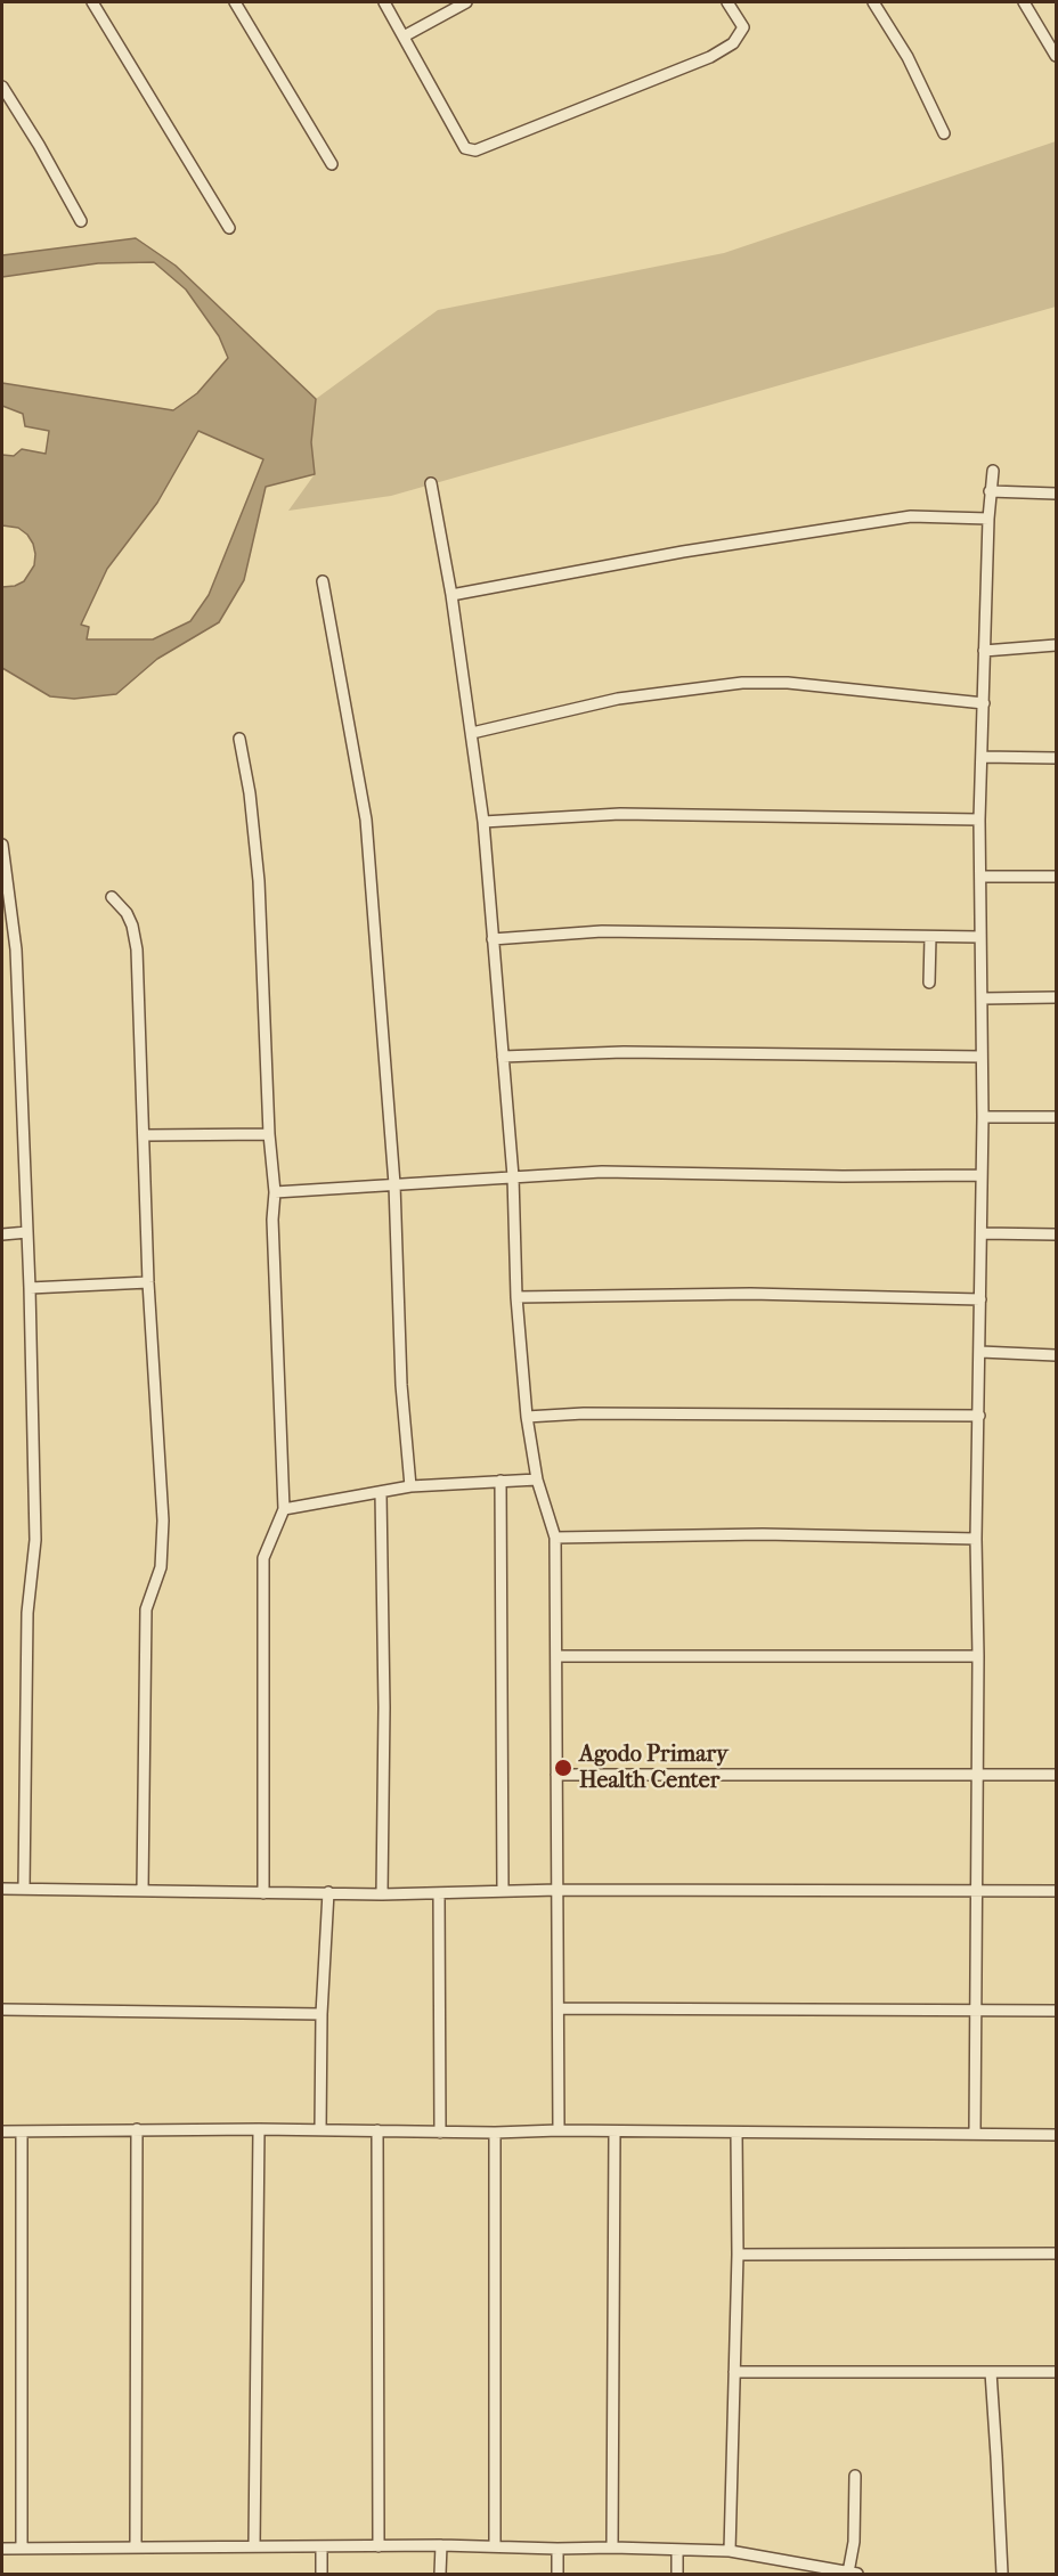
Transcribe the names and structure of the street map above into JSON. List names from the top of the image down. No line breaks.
{"places":["Agodo Primary Health Center"]}
